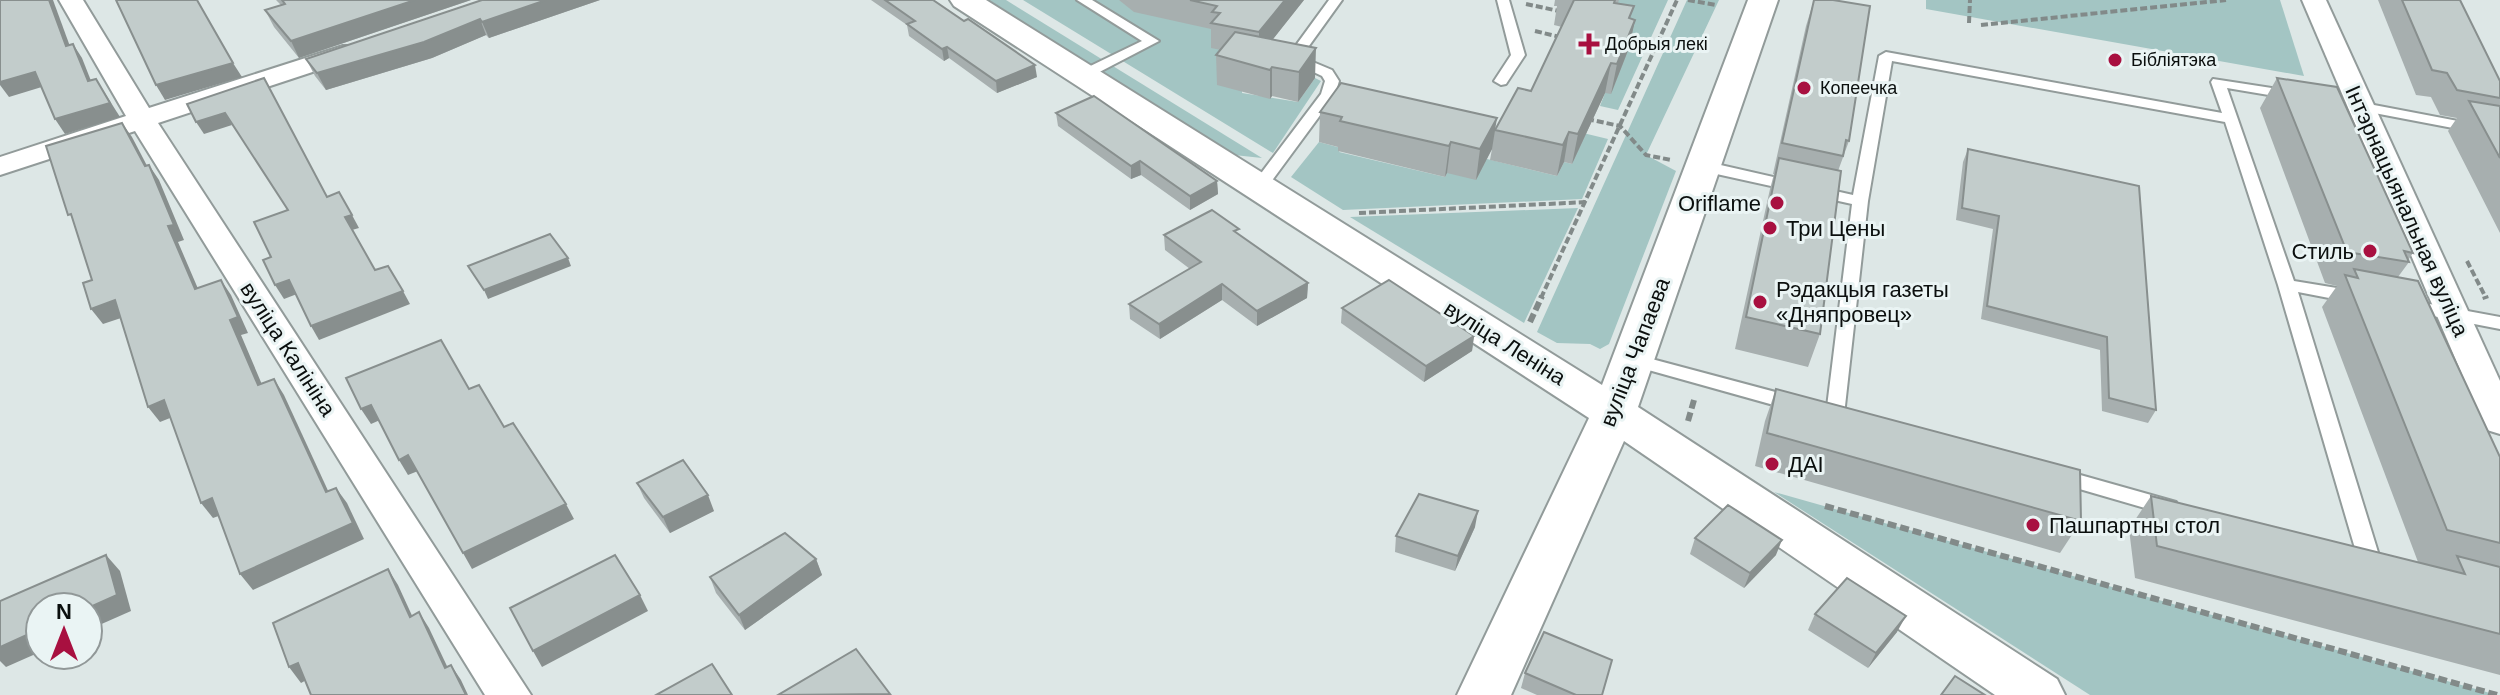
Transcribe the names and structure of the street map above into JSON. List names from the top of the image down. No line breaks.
{"streets":{"street":["Інтэрнацыянальная вуліца","вуліца Леніна","вуліца Калініна","вуліца Чапаева"]},"crossings":[["вуліца Леніна","вуліца Чапаева"]],"places":{"health":["Добрыя лекі"],"other":["Бібліятэка","Копеечка","Oriflame","Три Цены","Стиль","Рэдакцыя газеты «Дняпровец»","ДАІ","Пашпартны стол"]},"north":"top"}
